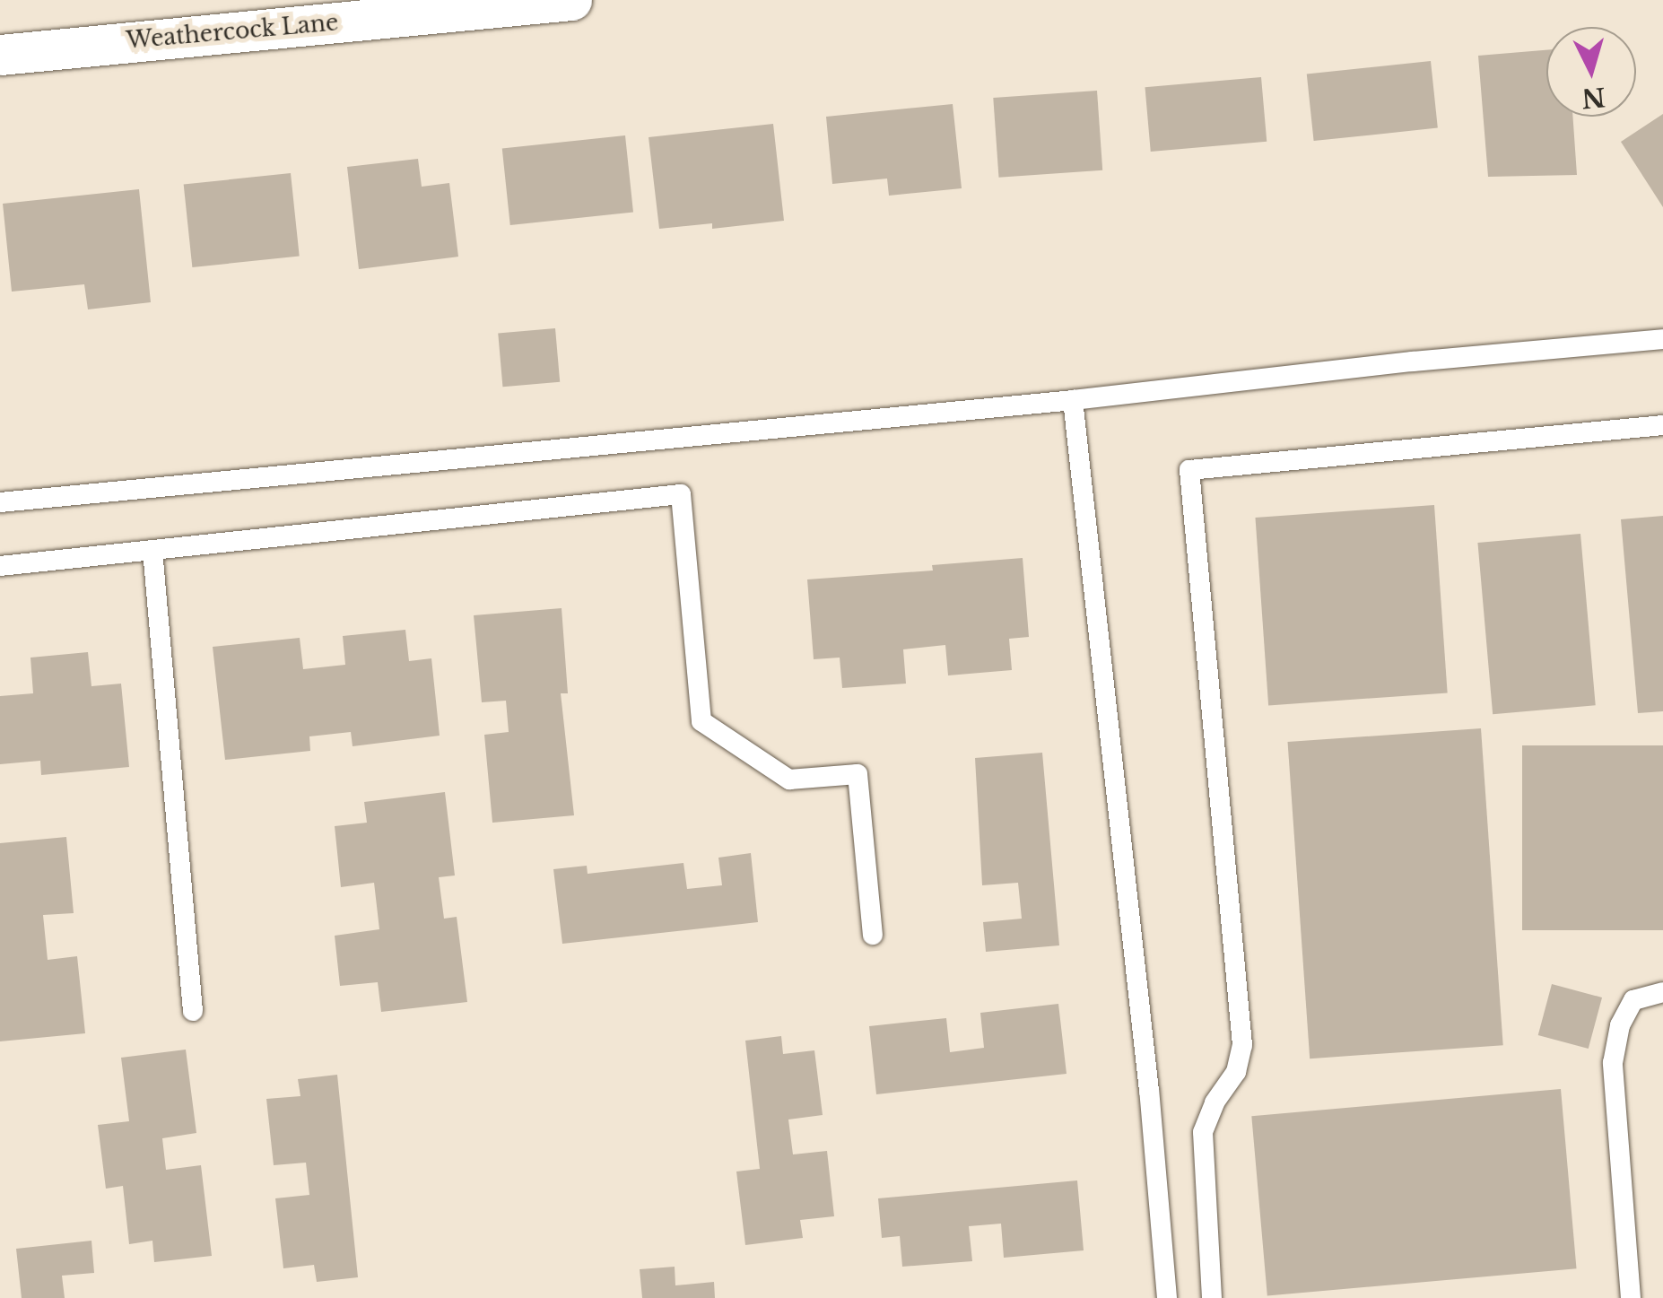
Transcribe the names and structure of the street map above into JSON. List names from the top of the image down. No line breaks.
{"streets":{"street":["Weathercock Lane"]},"north":"bottom"}
